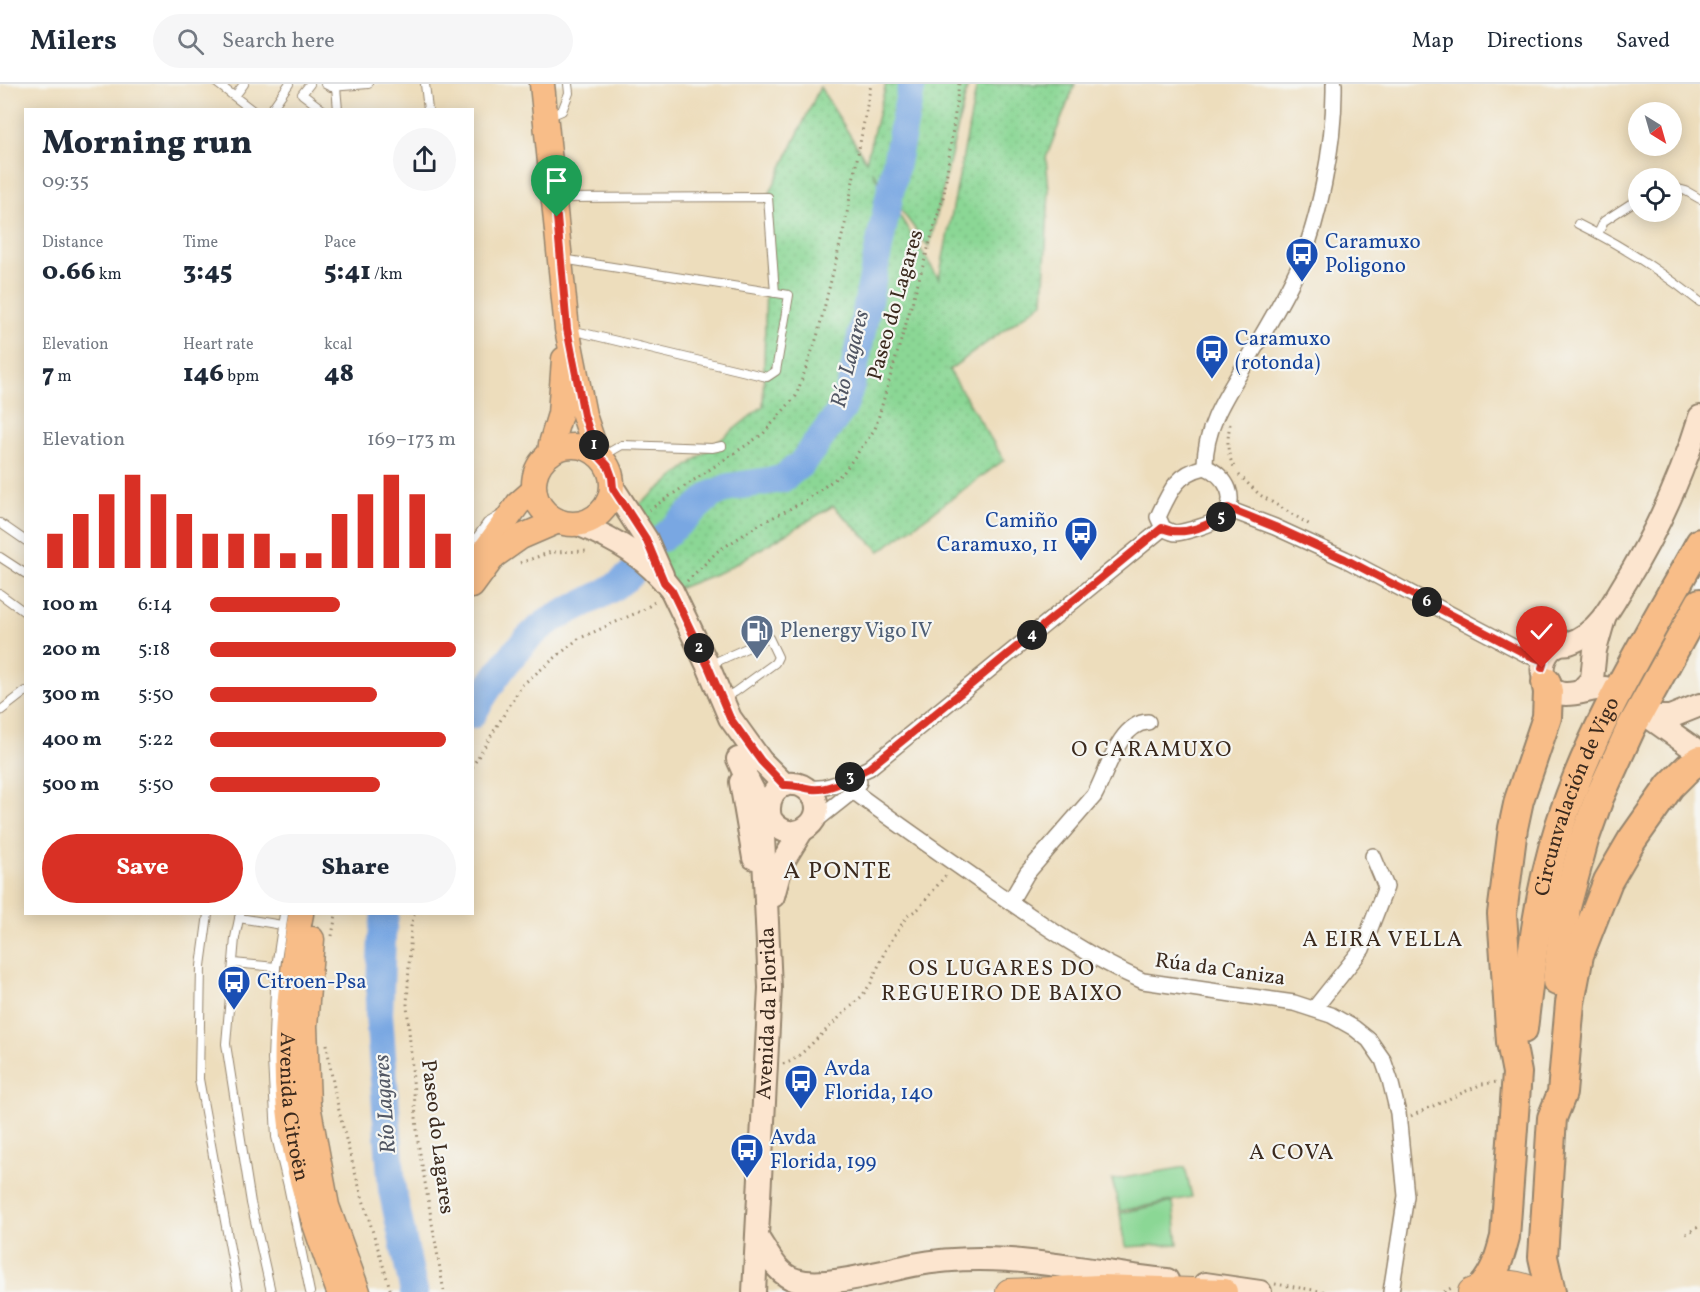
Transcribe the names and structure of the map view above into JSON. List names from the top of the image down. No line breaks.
{"streets":{"highway":["Circunvalación de Vigo"],"main road":["Avenida da Florida","Avenida Citroën"],"street":["Rúa da Caniza"],"path":["Paseo do Lagares"]},"crossings":[["Paseo do Lagares","Avenida da Florida"]],"districts":["O CARAMUXO","A PONTE","A EIRA VELLA","OS LUGARES DO REGUEIRO DE BAIXO","A COVA"],"water":["Río Lagares"],"places":{"bus stop":["Caramuxo Poligono","Caramuxo (rotonda)","Camiño Caramuxo, 11","Citroen-Psa","Avda Florida, 140","Avda Florida, 199"],"fuel station":["Plenergy Vigo IV"]},"north":"bottom right","page":{"header":"Milers","search":"Search here","nav":["Map","Directions","Saved"],"heading":["Morning run","09:35"],"stats":[["Distance","0.66 km"],["Time","3:45"],["Pace","5:41 /km"],["Elevation","7 m"],["Heart rate","146 bpm"],["kcal","48"]],"chart":["Elevation","169–173 m"],"pins":["1","5","6","4","2","3"],"list":[{"name":"100 m","note":"6:14"},{"name":"200 m","note":"5:18"},{"name":"300 m","note":"5:50"},{"name":"400 m","note":"5:22"},{"name":"500 m","note":"5:50"}],"buttons":["Save","Share"]}}
